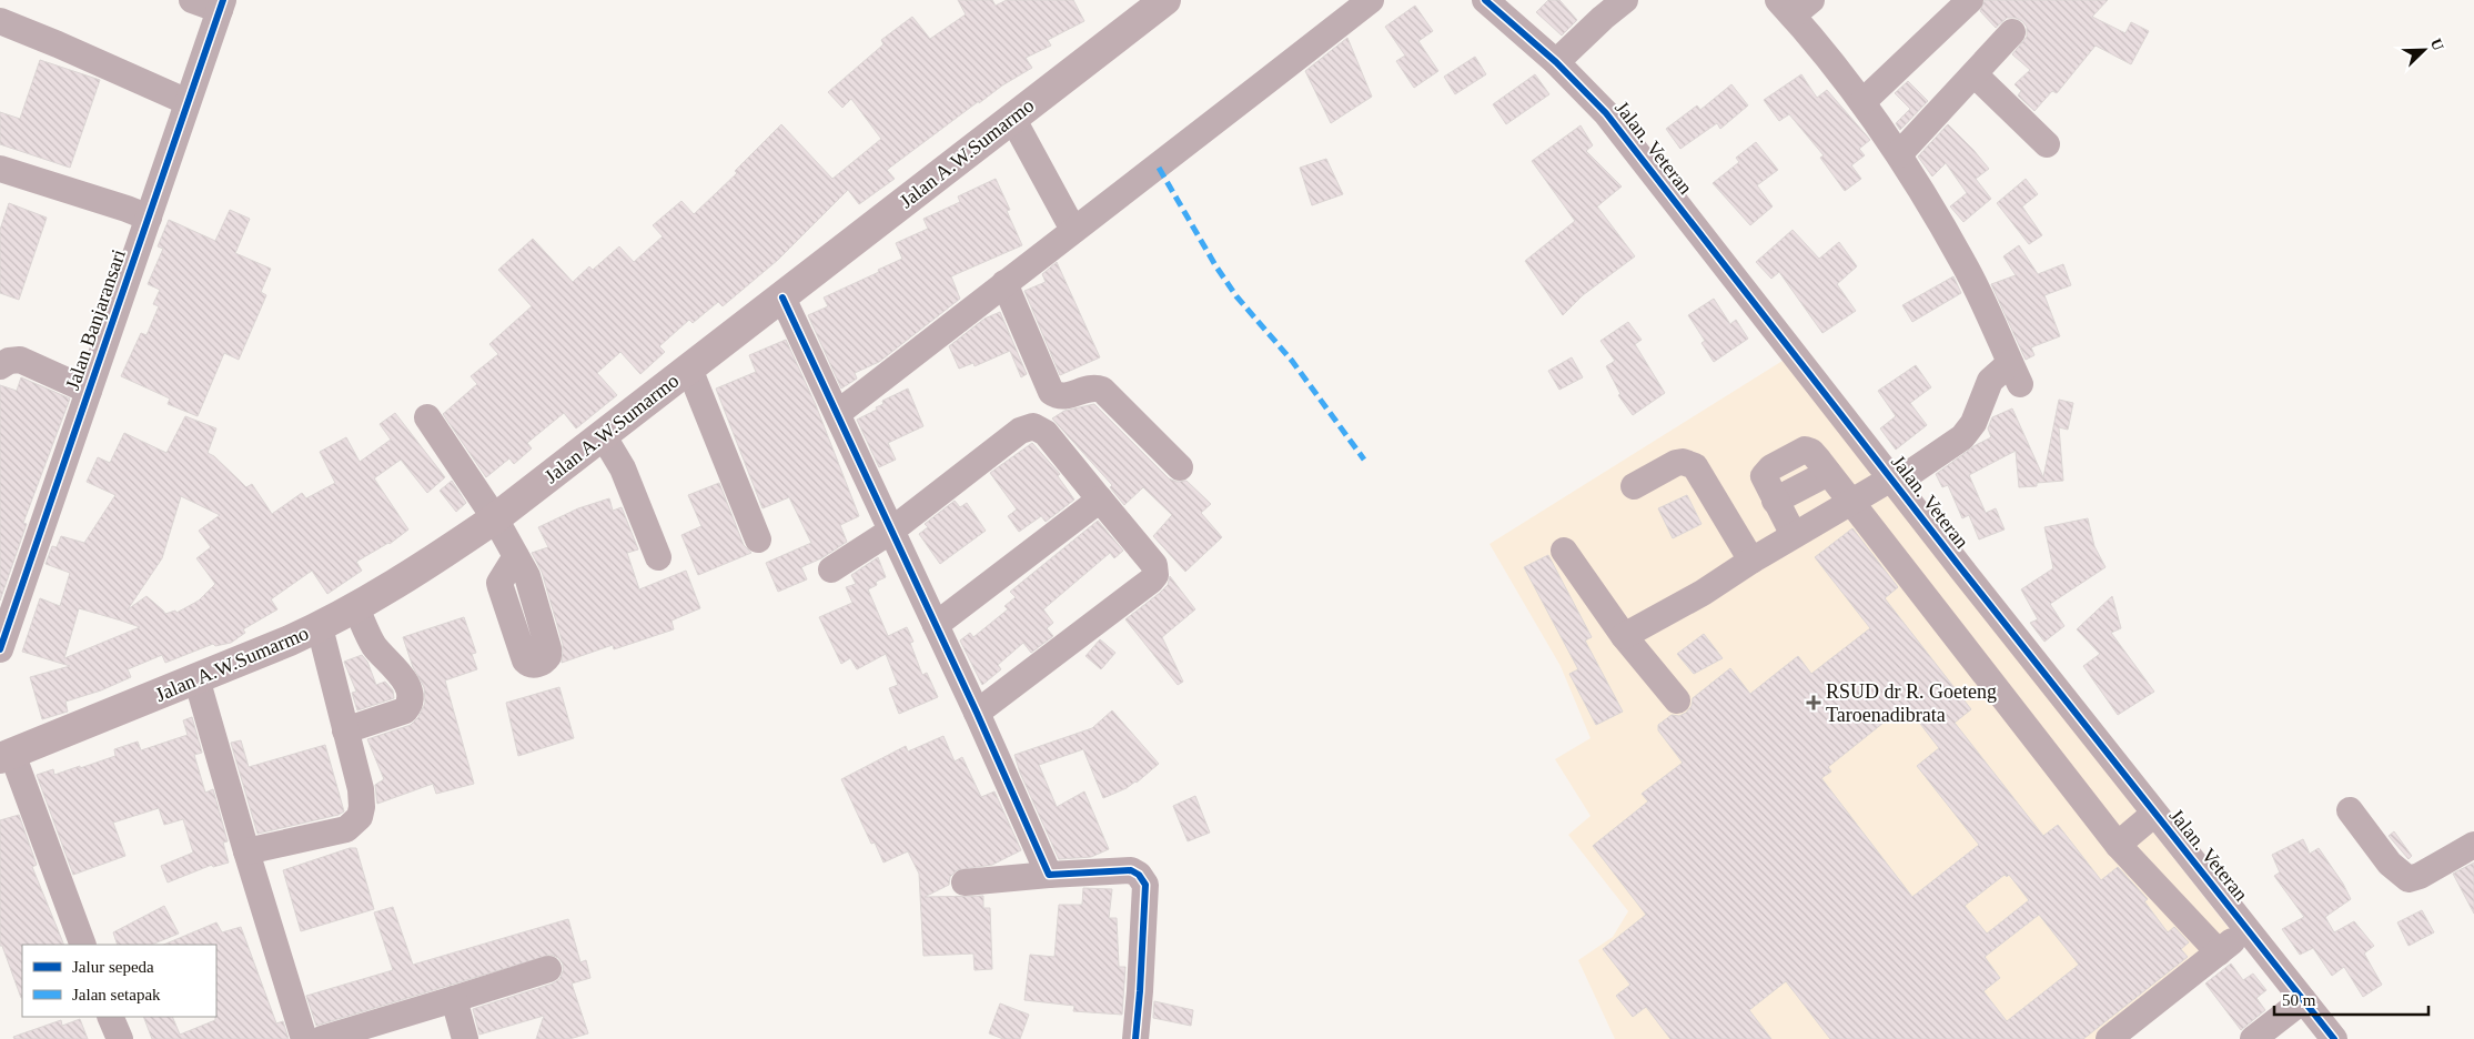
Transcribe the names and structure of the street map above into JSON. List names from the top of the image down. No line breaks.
{"streets":{"main road":["Jalan A.W.Sumarmo"],"street":["Jalan. Veteran","Jalan Banjaransari"]},"places":{"health":["RSUD dr R. Goeteng Taroenadibrata"]},"legend":["Jalur sepeda","Jalan setapak"],"scale_bar":"50 m","north":"top right"}
